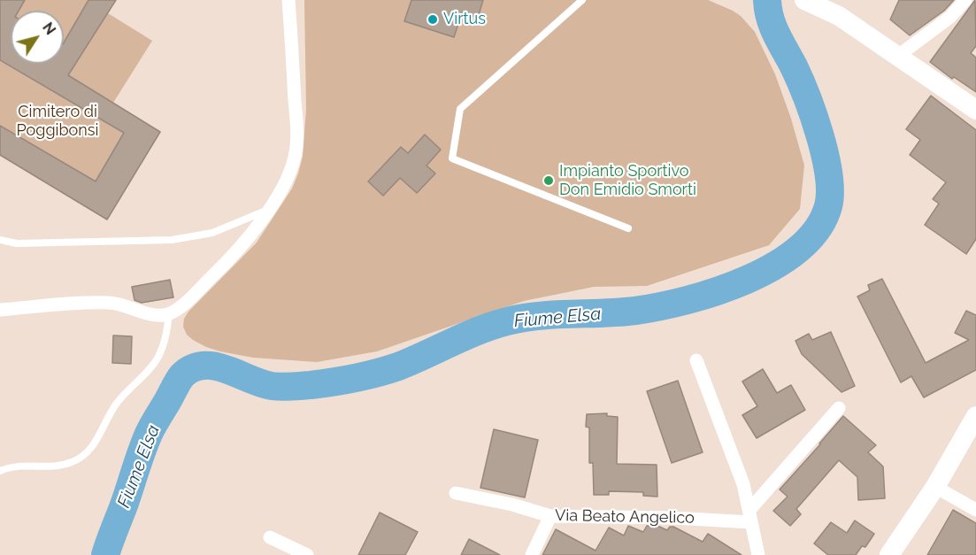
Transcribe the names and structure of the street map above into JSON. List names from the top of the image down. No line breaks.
{"streets":{"street":["Via Beato Angelico"]},"water":["Fiume Elsa"],"parks":["Cimitero di Poggibonsi"],"places":["Virtus","Impianto Sportivo Don Emidio Smorti"],"north":"top right"}
